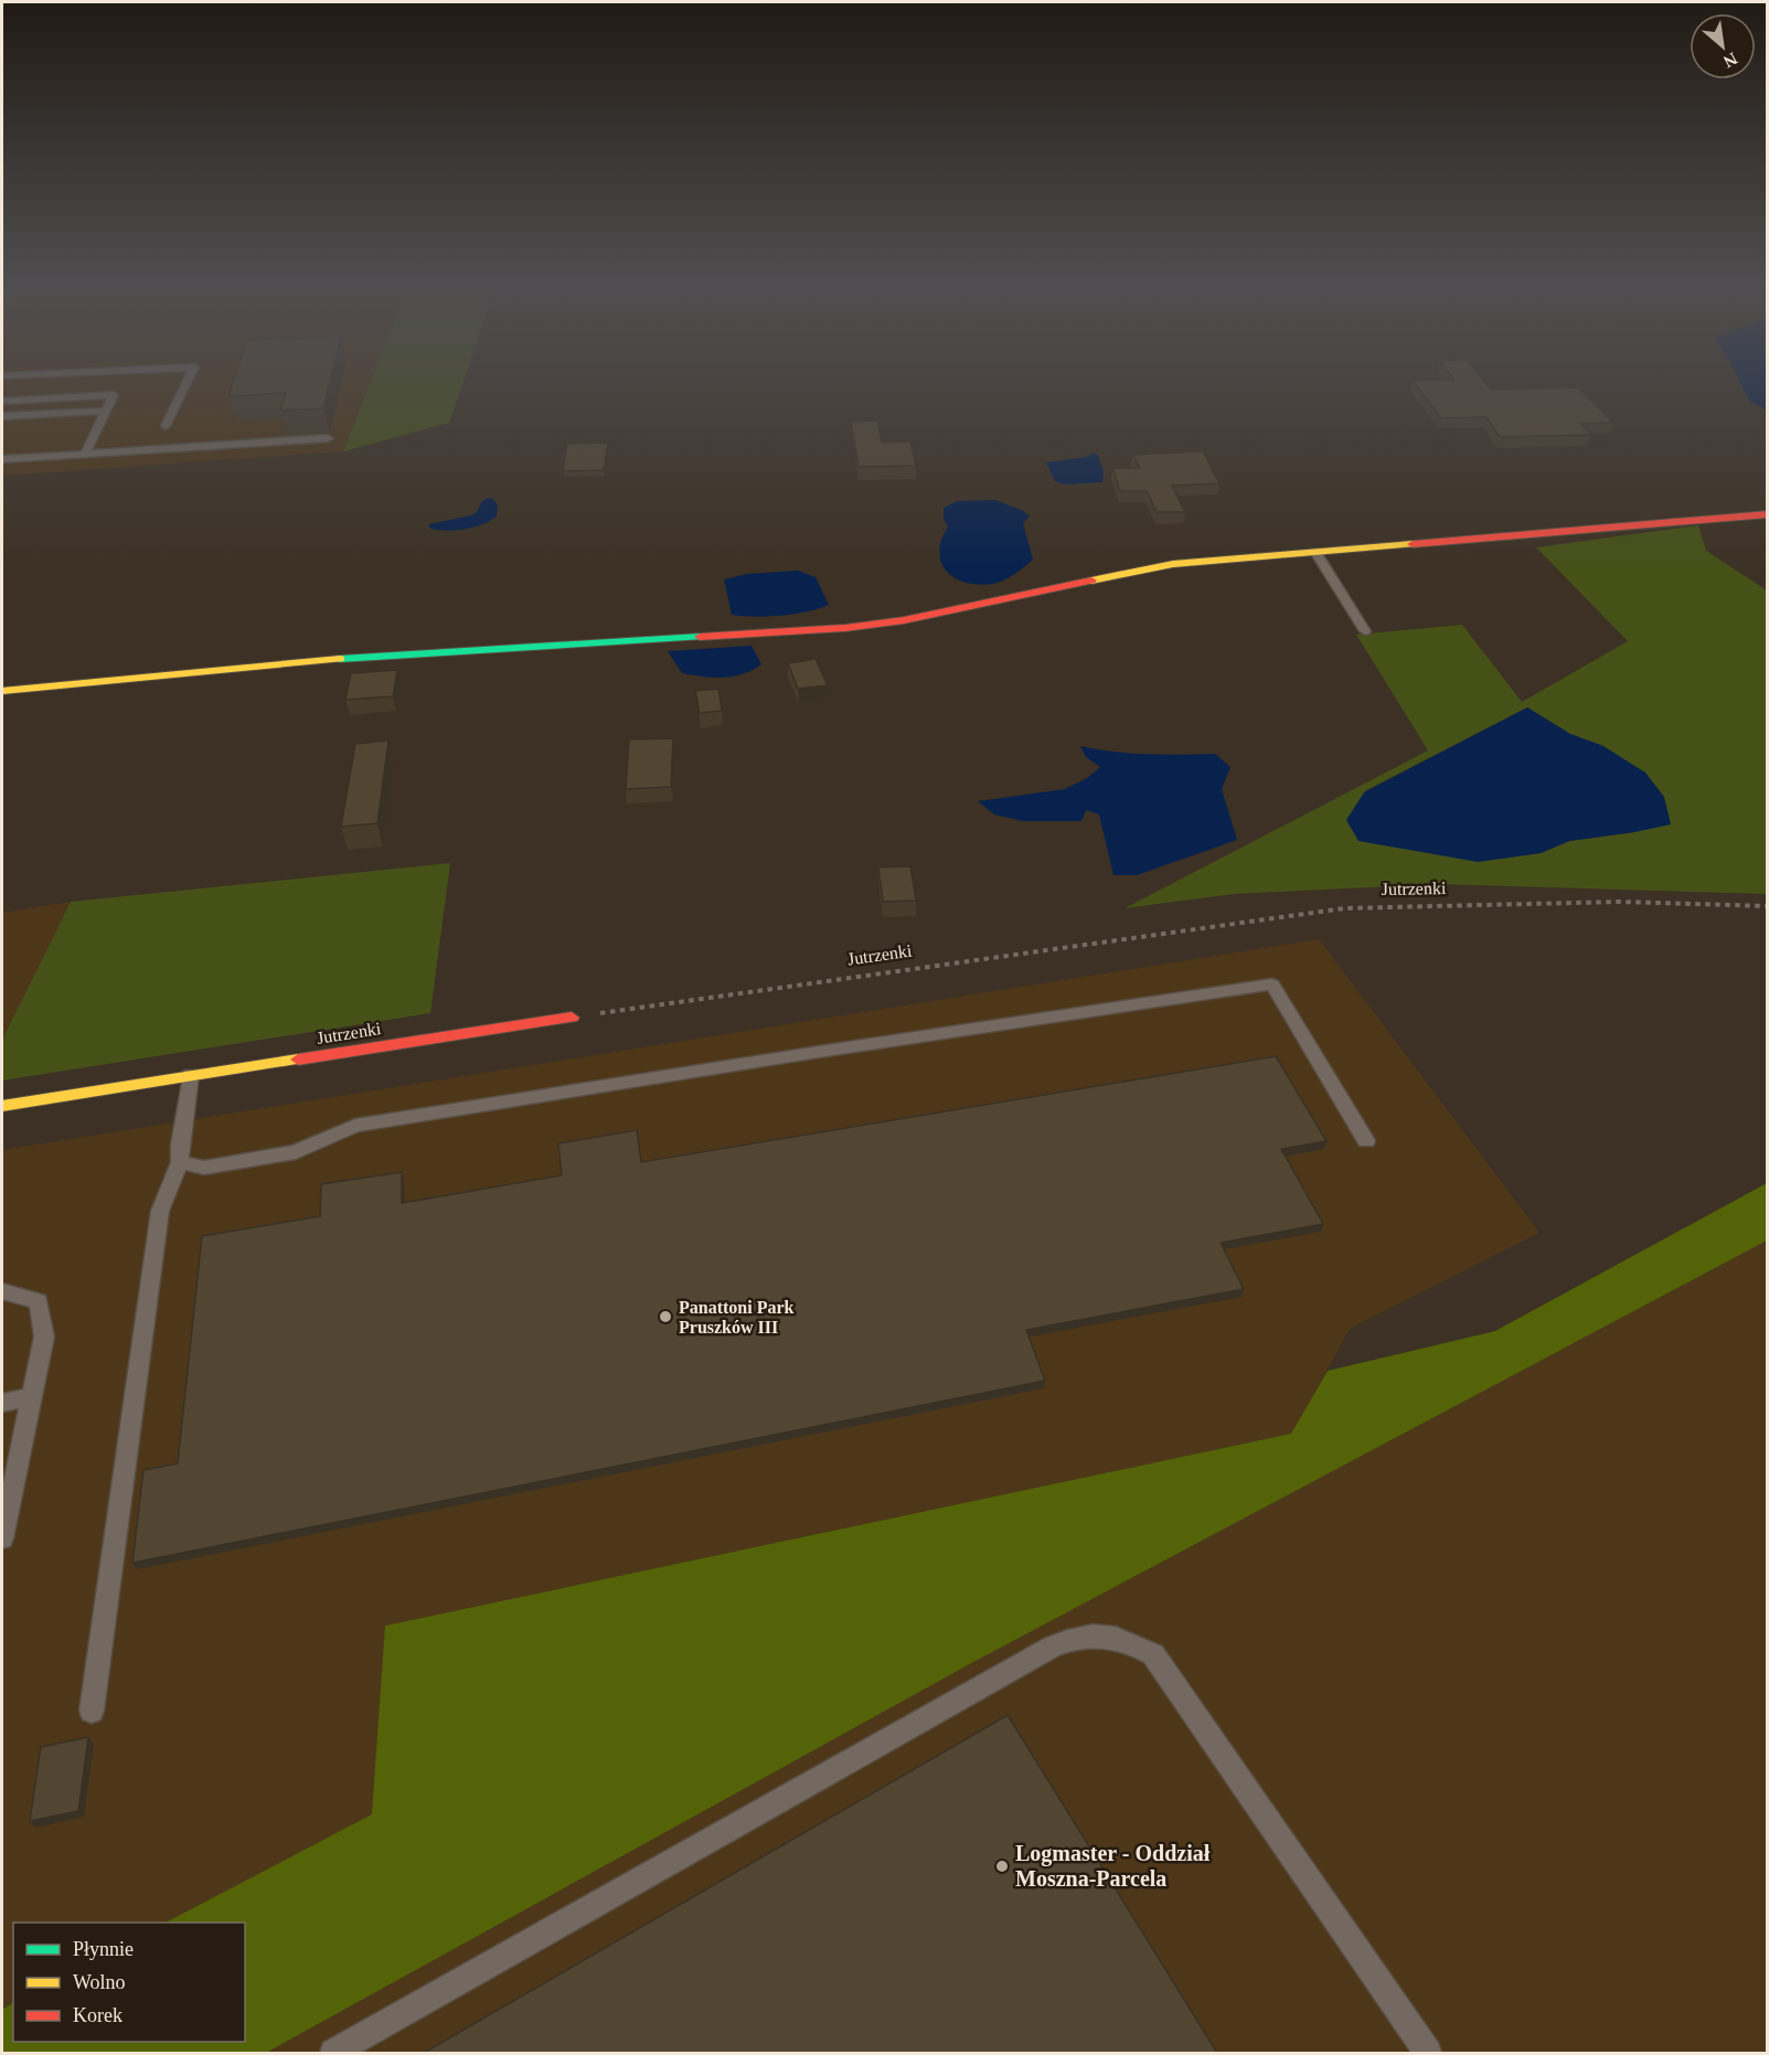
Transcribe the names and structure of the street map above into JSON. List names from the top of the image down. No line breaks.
{"streets":{"street":["Jutrzenki"]},"places":["Panattoni Park Pruszków III","Logmaster - Oddział Moszna-Parcela"],"legend":["Płynnie","Wolno","Korek"],"north":"bottom right"}
